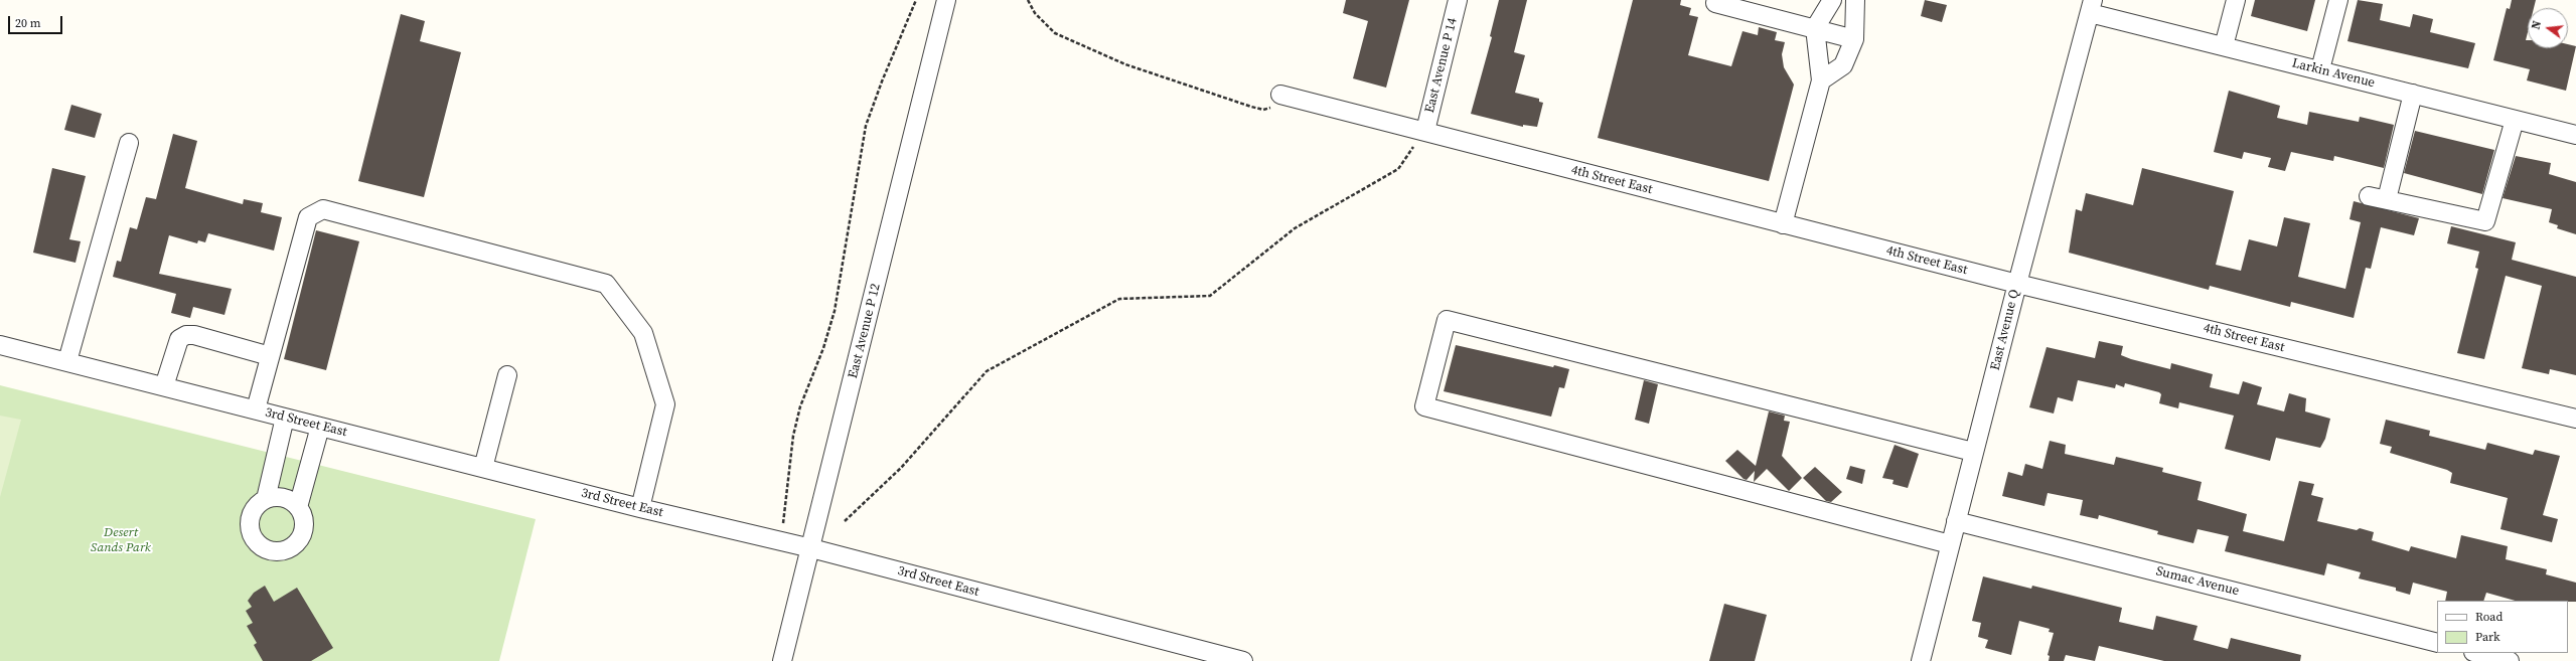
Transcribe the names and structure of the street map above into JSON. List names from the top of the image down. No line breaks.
{"streets":{"street":["East Avenue P 14","Larkin Avenue","4th Street East","East Avenue Q","East Avenue P 12","3rd Street East","Sumac Avenue"]},"crossings":[["East Avenue P 14","4th Street East"],["Larkin Avenue","East Avenue Q"],["4th Street East","East Avenue Q"],["East Avenue Q","Sumac Avenue"],["East Avenue P 12","3rd Street East"]],"parks":["Desert Sands Park"],"legend":["Road","Park"],"scale_bar":"20 m","north":"left"}
